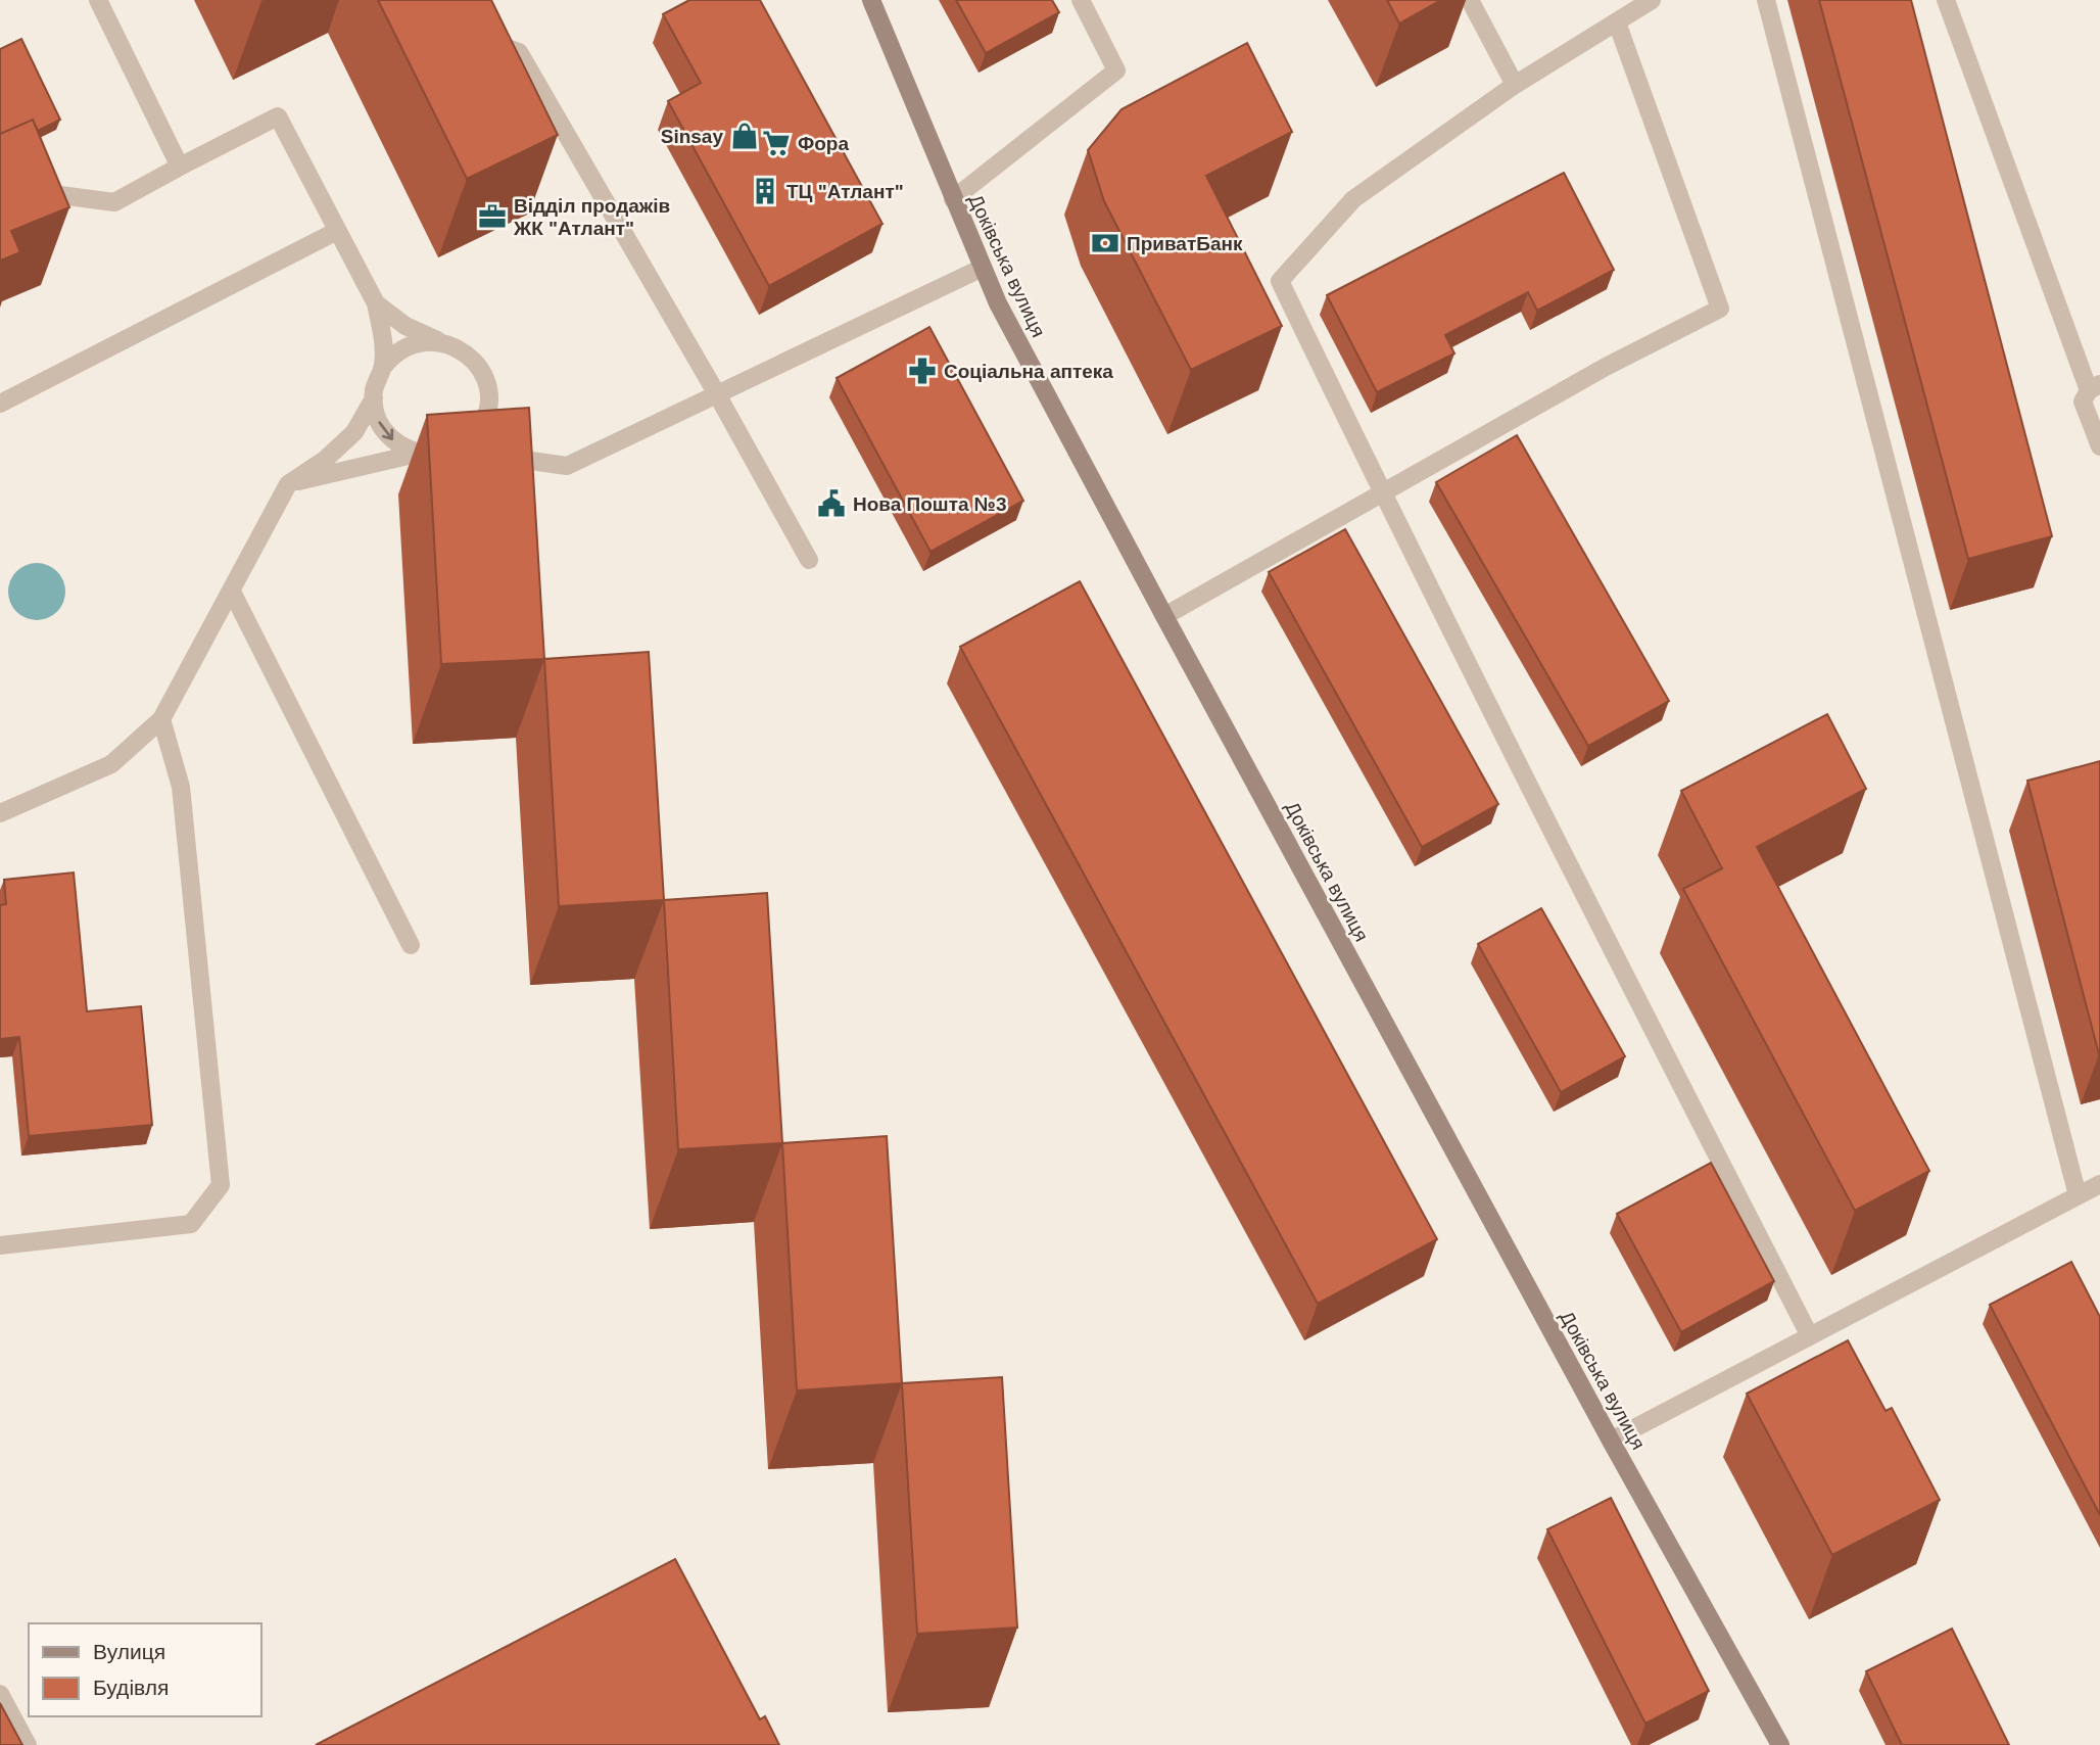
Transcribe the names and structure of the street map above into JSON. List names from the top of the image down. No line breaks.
{"streets":{"street":["Доківська вулиця"]},"places":{"shop":["Sinsay"],"supermarket":["Фора"],"building":["ТЦ \"Атлант\""],"office":["Відділ продажів ЖК \"Атлант\""],"bank":["ПриватБанк"],"pharmacy":["Соціальна аптека"],"public building":["Нова Пошта №3"]},"legend":["Вулиця","Будівля"]}
